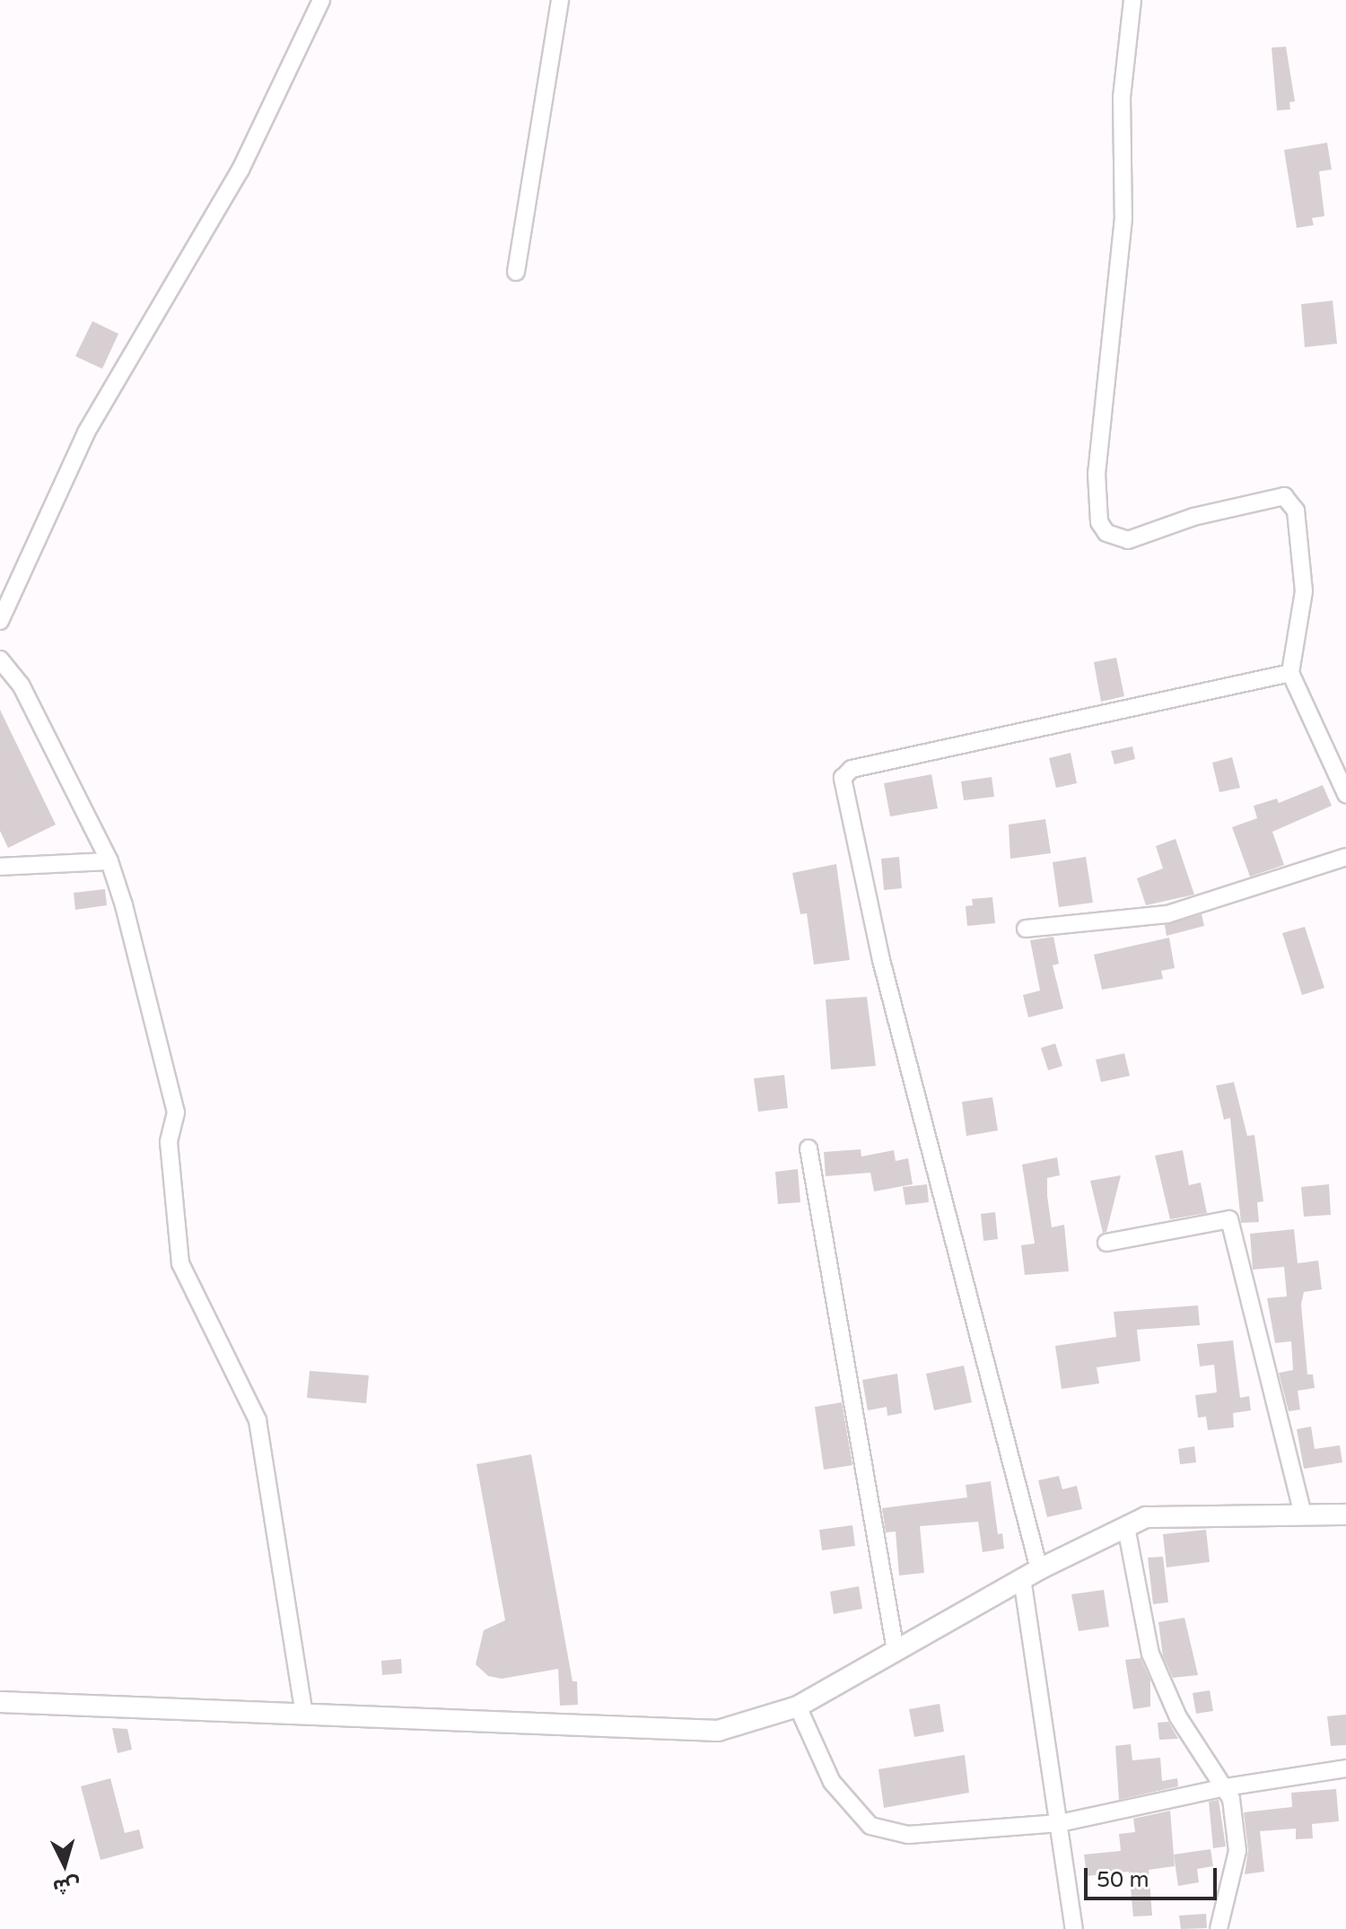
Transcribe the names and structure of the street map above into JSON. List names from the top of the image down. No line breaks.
{"scale_bar":"50 m","north":"bottom"}
